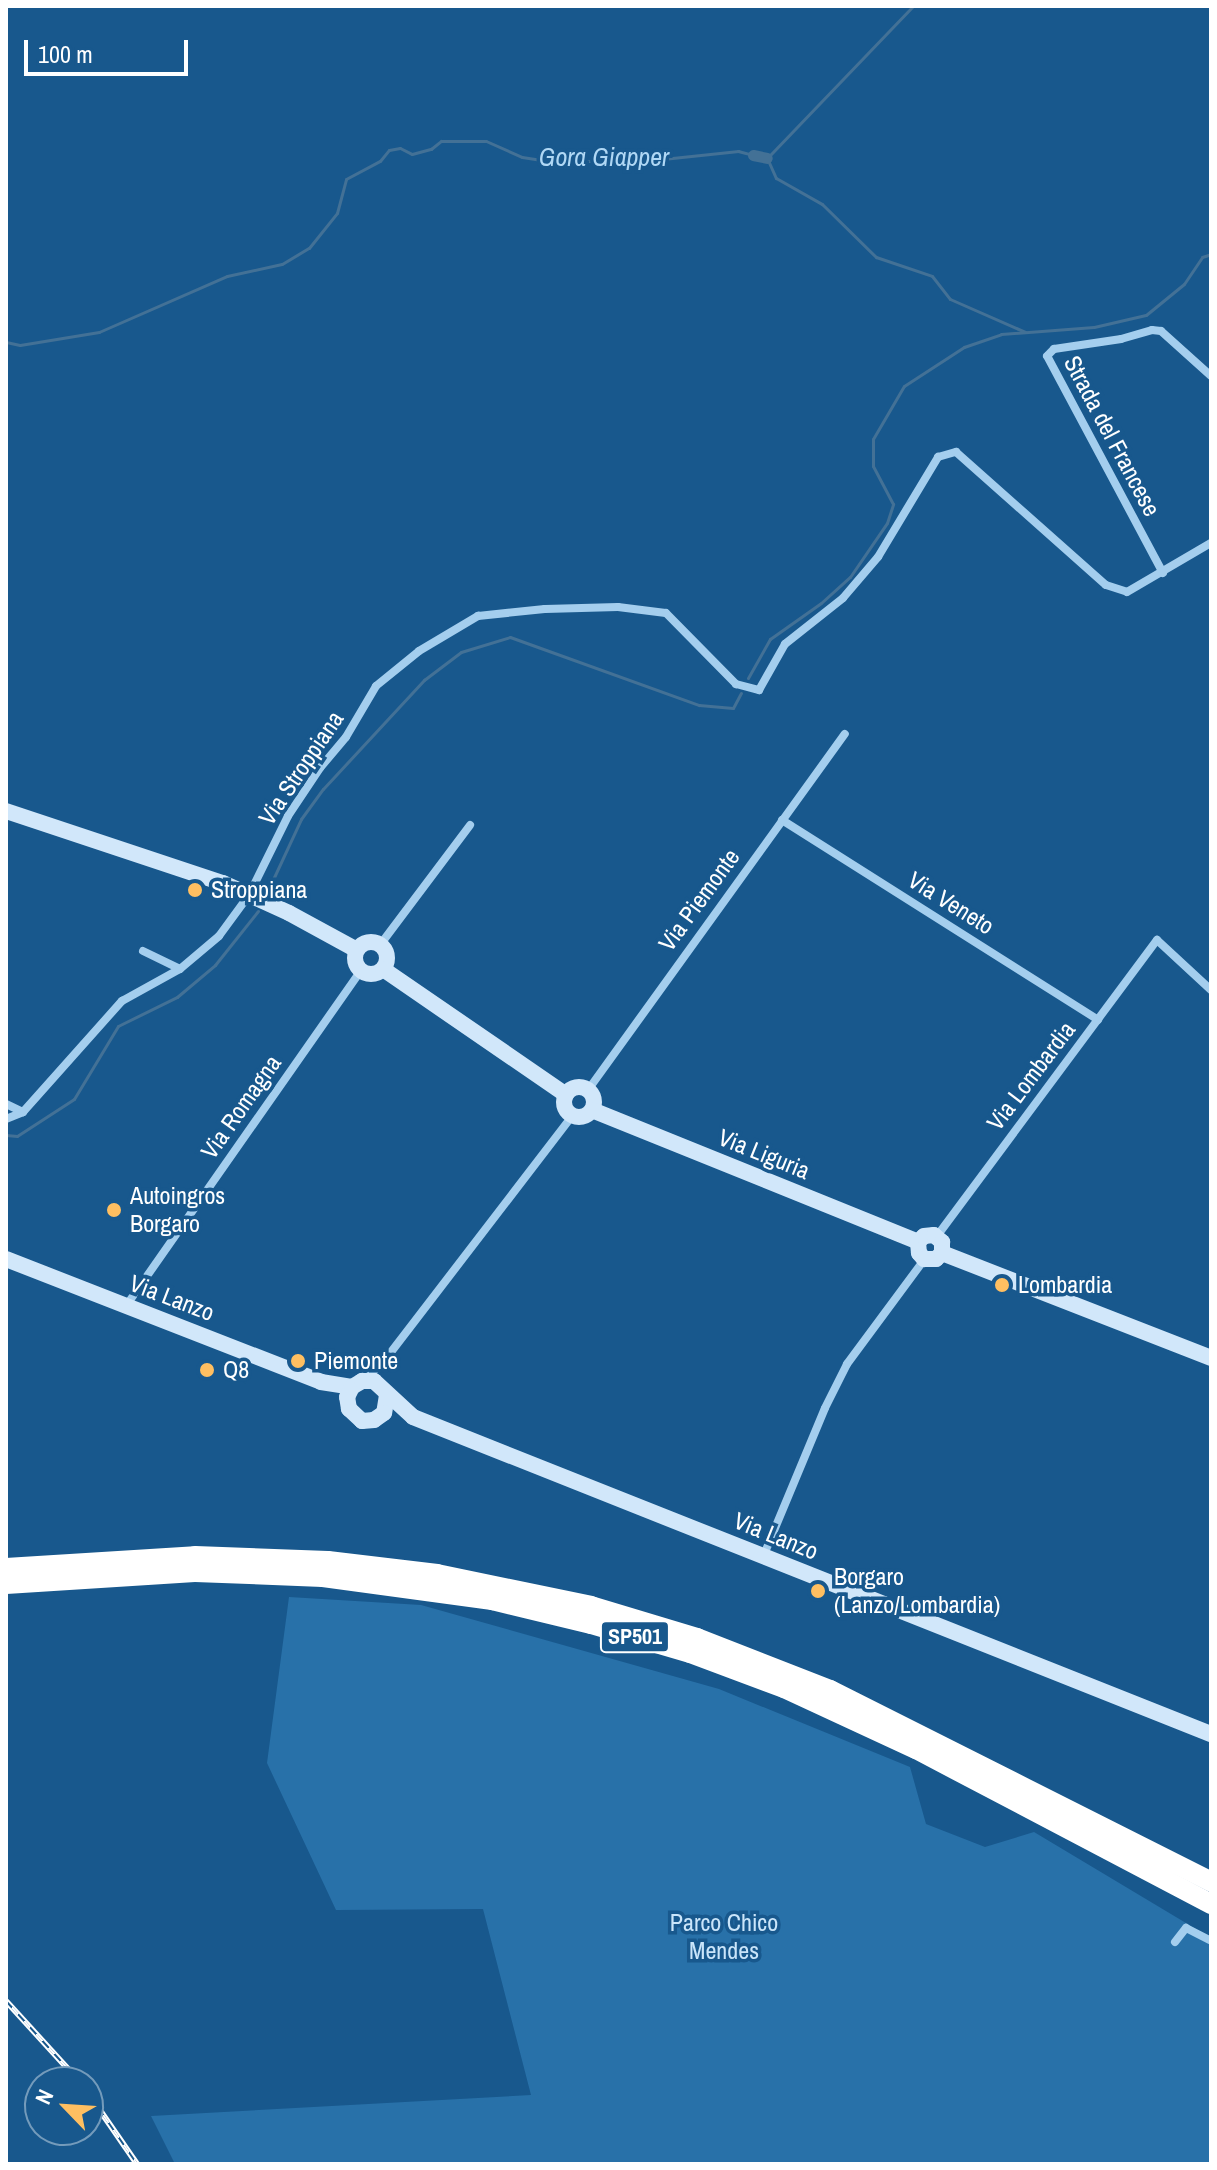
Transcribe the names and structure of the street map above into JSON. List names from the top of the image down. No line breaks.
{"streets":{"highway":["SP501"],"street":["Strada del Francese","Via Stroppiana","Via Piemonte","Via Veneto","Via Lombardia","Via Romagna","Via Liguria","Via Lanzo"]},"crossings":[["Strada del Francese","Via Stroppiana"],["Via Piemonte","Via Veneto"],["Via Piemonte","Via Liguria"],["Via Veneto","Via Lombardia"],["Via Lombardia","Via Liguria"],["Via Romagna","Via Lanzo"]],"water":["Gora Giapper"],"parks":["Parco Chico Mendes"],"places":["Stroppiana","Autoingros Borgaro","Lombardia","Piemonte","Q8","Borgaro (Lanzo/Lombardia)"],"scale_bar":"100 m","north":"top left"}
